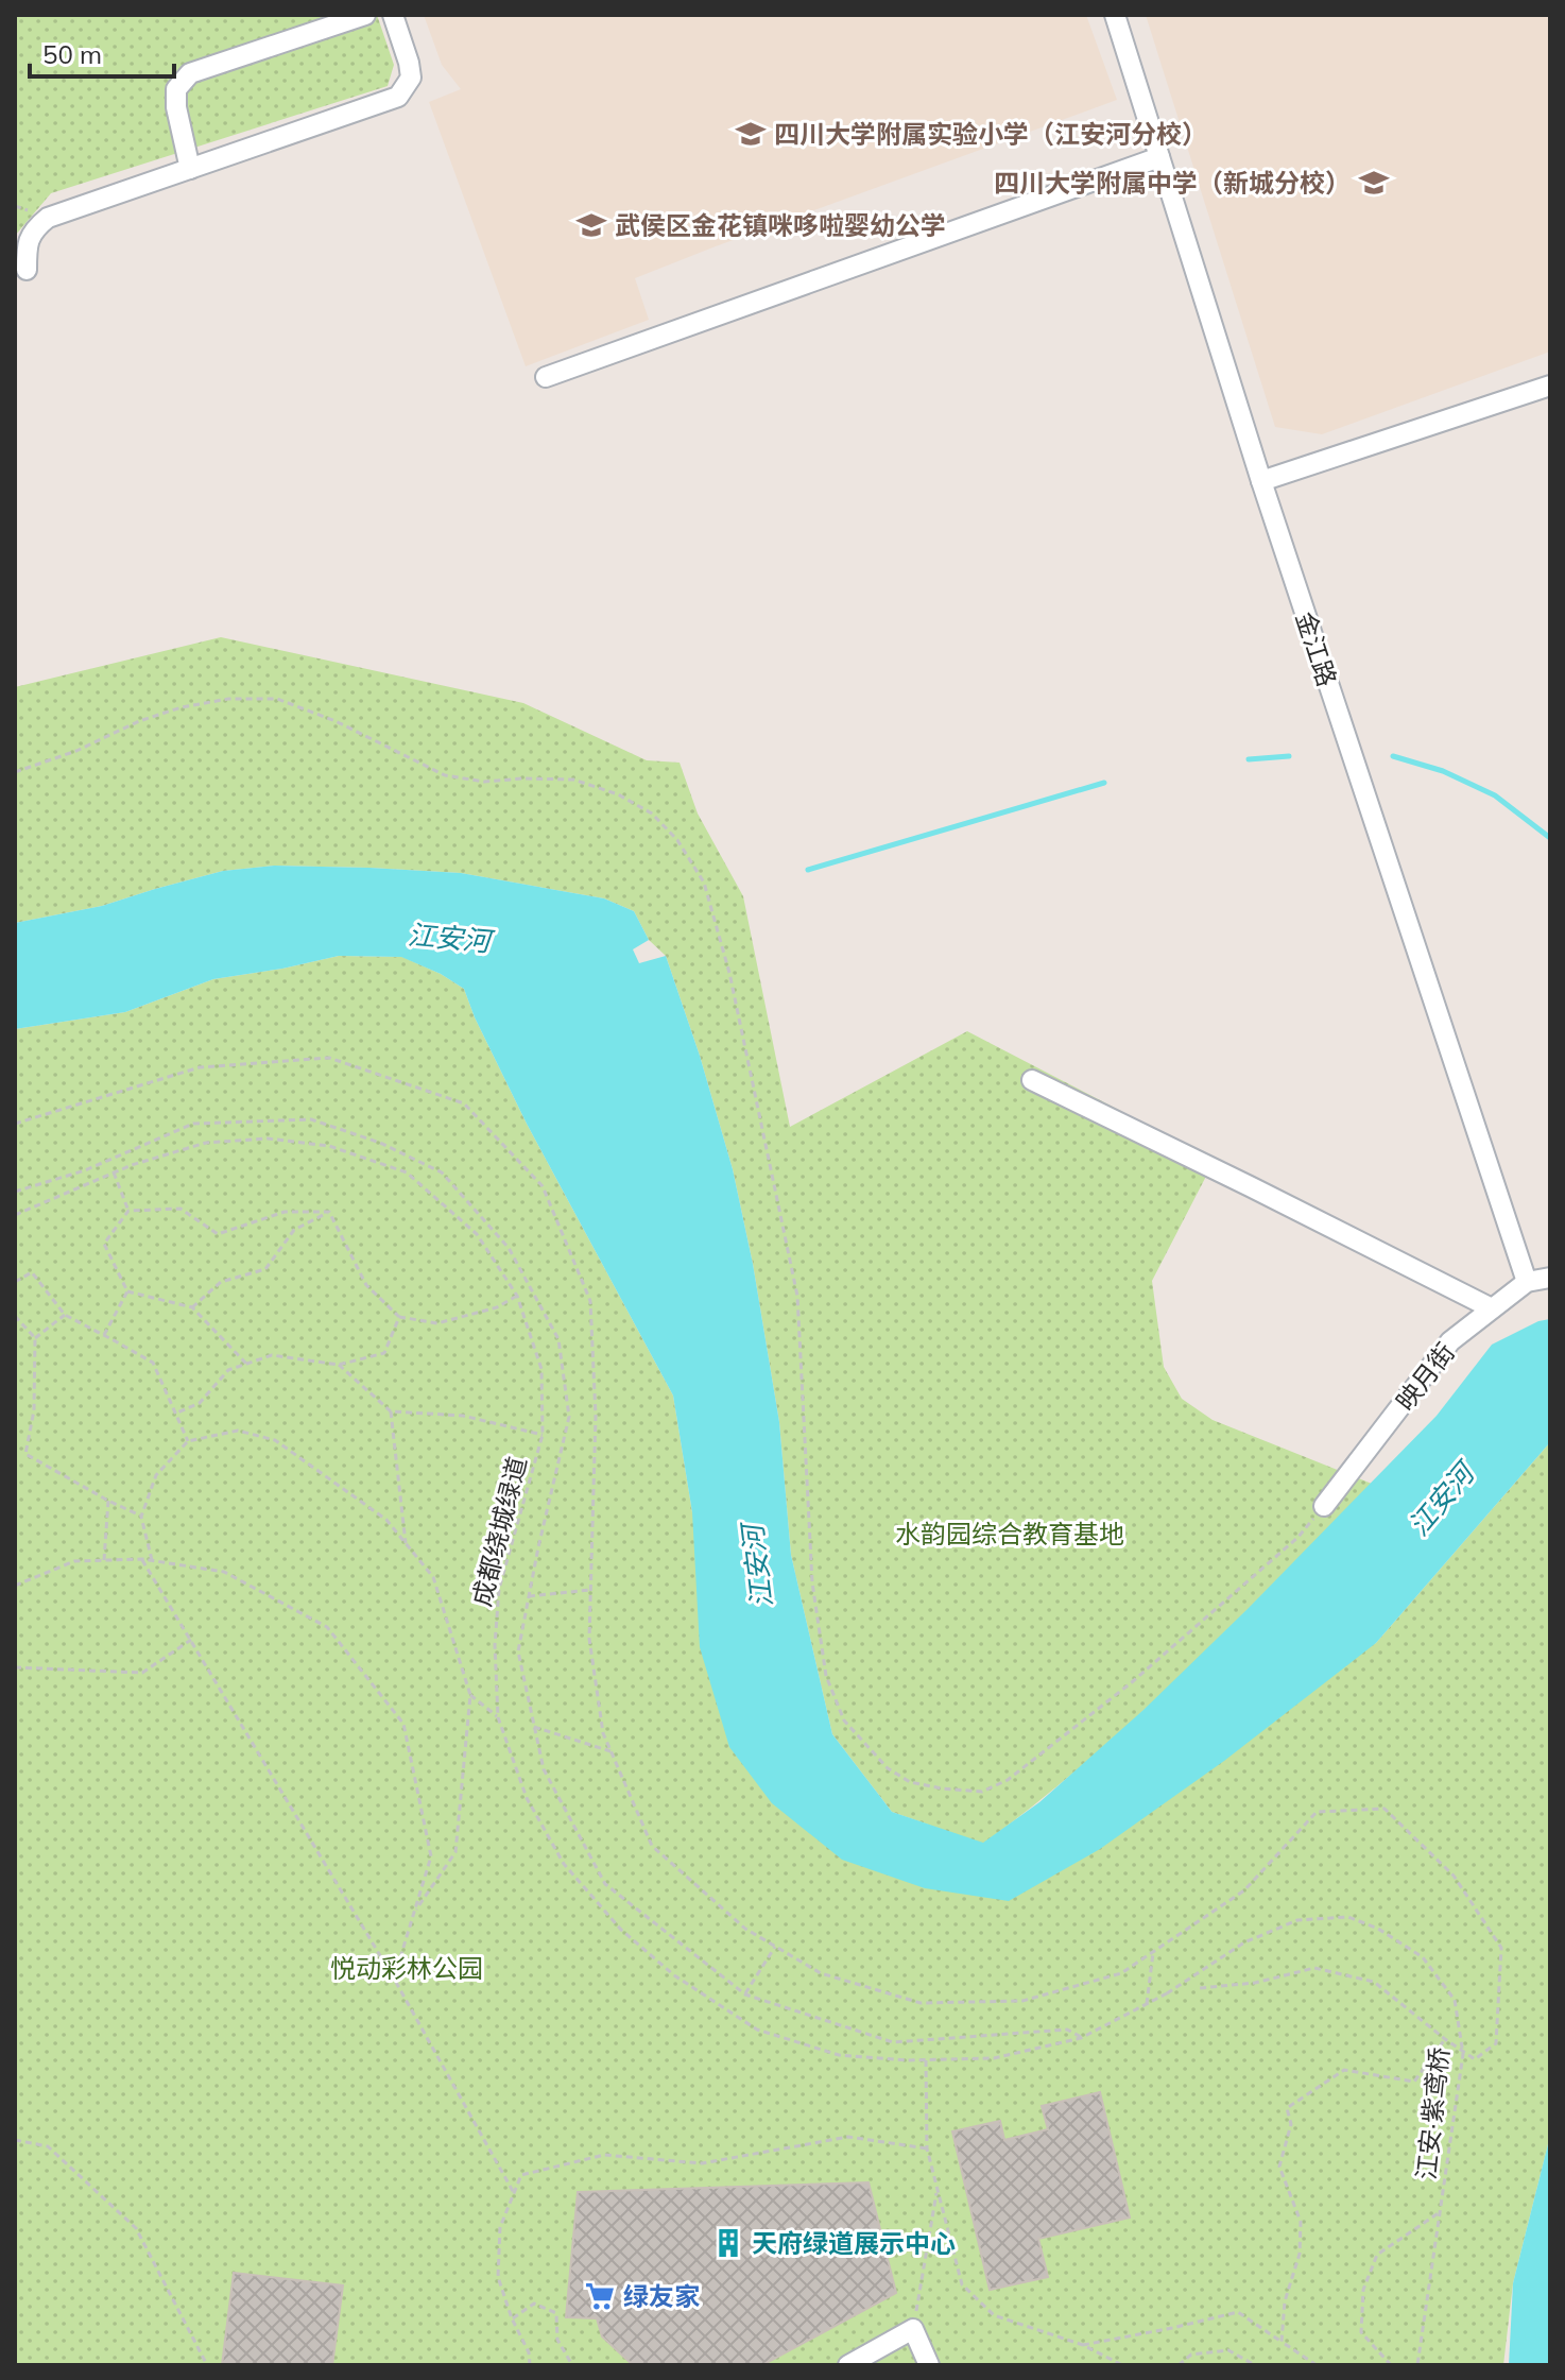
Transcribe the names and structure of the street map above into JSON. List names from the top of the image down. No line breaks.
{"streets":{"street":["金江路","映月街"],"path":["成都绕城绿道","江安·紫鸢桥"]},"crossings":[["金江路","映月街"],["成都绕城绿道","江安·紫鸢桥"]],"water":["江安河"],"parks":["水韵园综合教育基地","悦动彩林公园"],"places":{"school or university":["四川大学附属实验小学（江安河分校）","四川大学附属中学（新城分校）","武侯区金花镇咪哆啦婴幼公学"],"building":["天府绿道展示中心"],"supermarket":["绿友家"]},"scale_bar":"50 m"}
